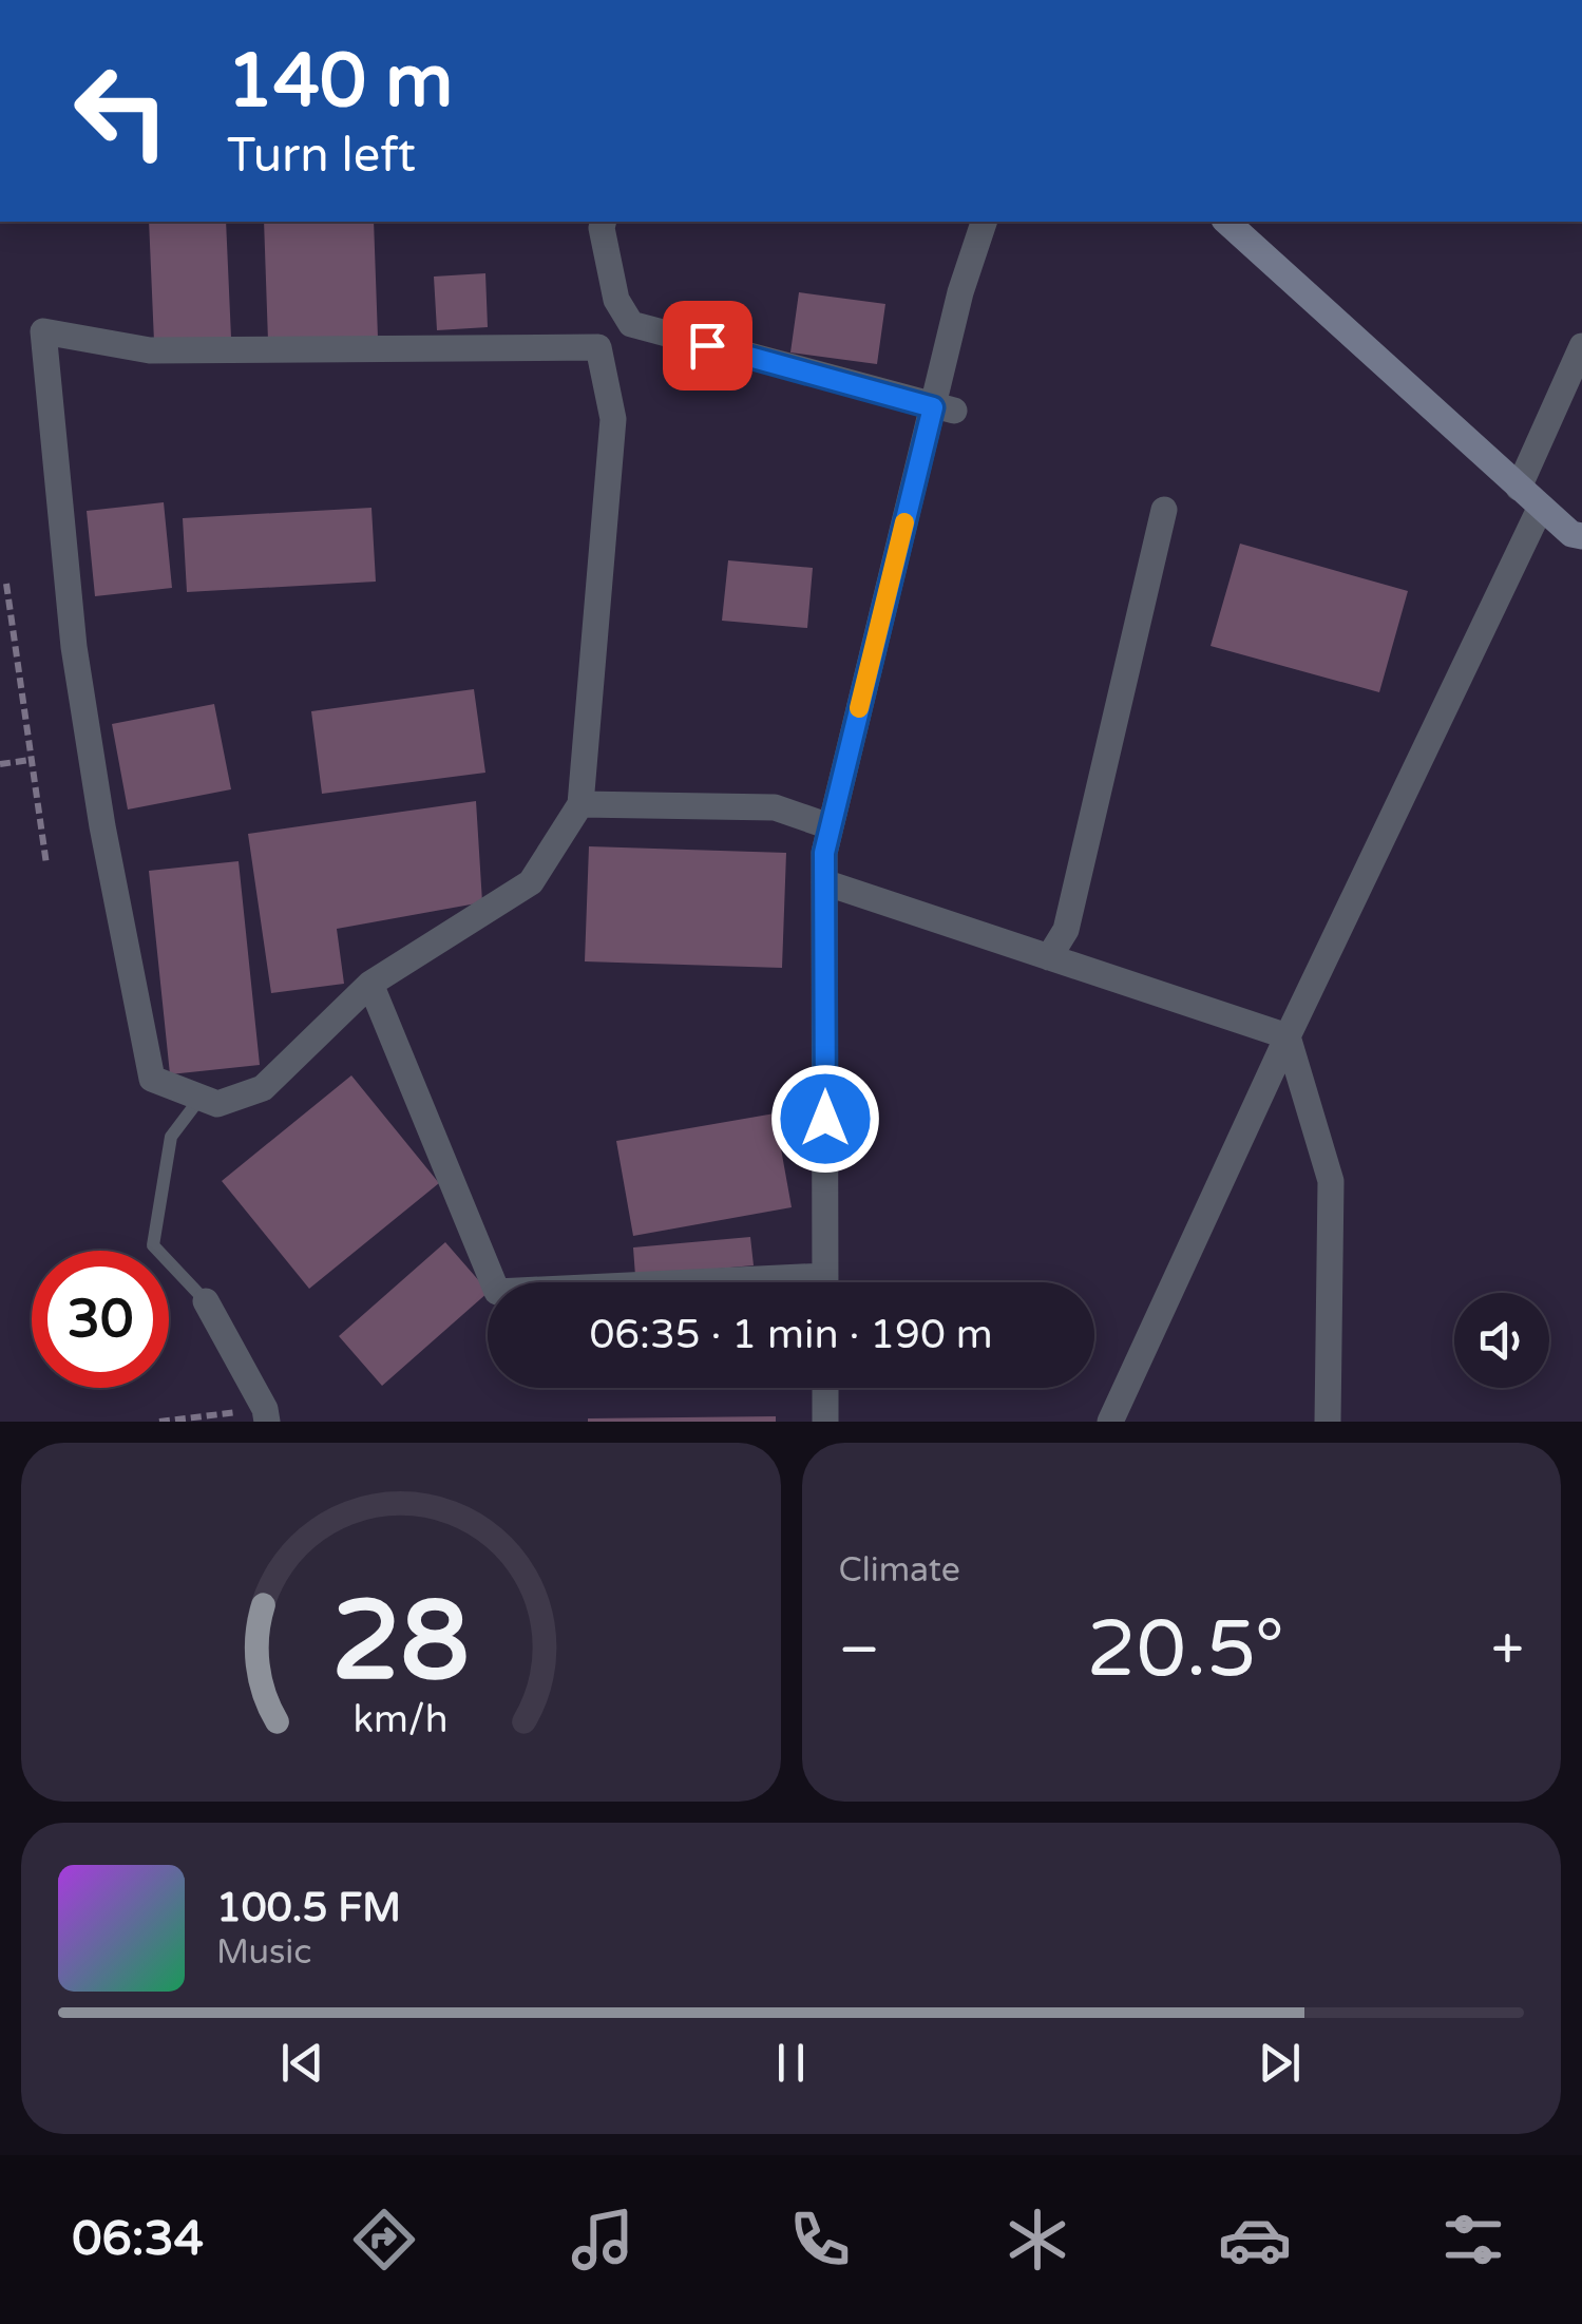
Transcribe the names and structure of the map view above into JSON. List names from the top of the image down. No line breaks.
{"page":{"turn":["140 m","Turn left"],"limit":"30","trip":"06:35 · 1 min · 190 m","tile":"Climate","heat":["−","20.5°","+"],"song":["100.5 FM","Music"],"tabs":"06:34","gauge":["28","km/h"]}}
